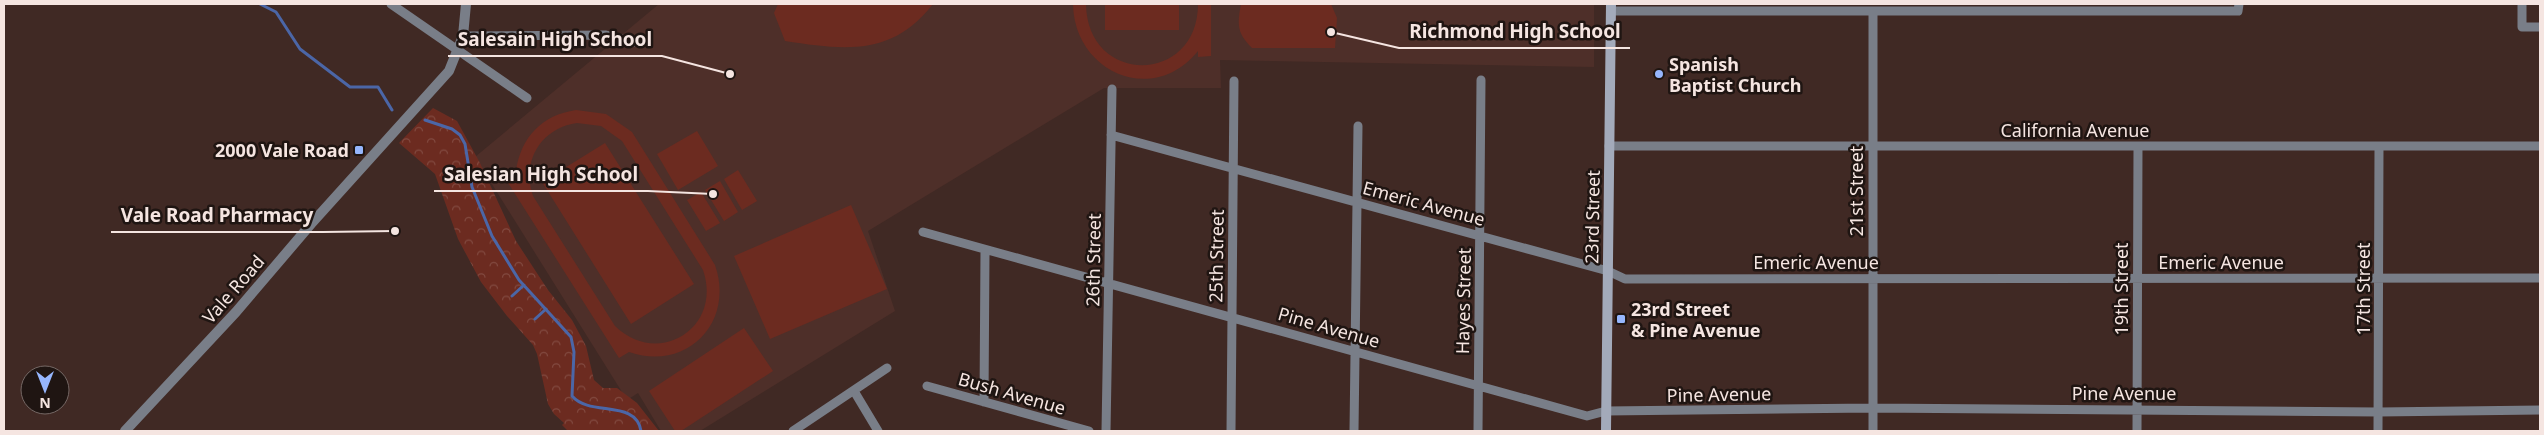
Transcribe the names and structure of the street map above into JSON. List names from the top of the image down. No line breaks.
{"streets":{"main road":["23rd Street"],"street":["California Avenue","21st Street","Emeric Avenue","25th Street","26th Street","Vale Road","19th Street","17th Street","Hayes Street","Pine Avenue","Bush Avenue"]},"crossings":[["California Avenue","21st Street"],["California Avenue","23rd Street"],["California Avenue","19th Street"],["California Avenue","17th Street"],["21st Street","Emeric Avenue"],["21st Street","Pine Avenue"],["Emeric Avenue","23rd Street"],["Emeric Avenue","25th Street"],["Emeric Avenue","26th Street"],["Emeric Avenue","19th Street"],["Emeric Avenue","17th Street"],["Emeric Avenue","Hayes Street"],["23rd Street","Pine Avenue"],["25th Street","Pine Avenue"],["26th Street","Pine Avenue"],["19th Street","Pine Avenue"],["17th Street","Pine Avenue"],["Hayes Street","Pine Avenue"]],"places":{"other":["Richmond High School","Salesain High School","Spanish Baptist Church","Salesian High School","Vale Road Pharmacy"],"transit":["2000 Vale Road","23rd Street & Pine Avenue"]},"north":"bottom"}
